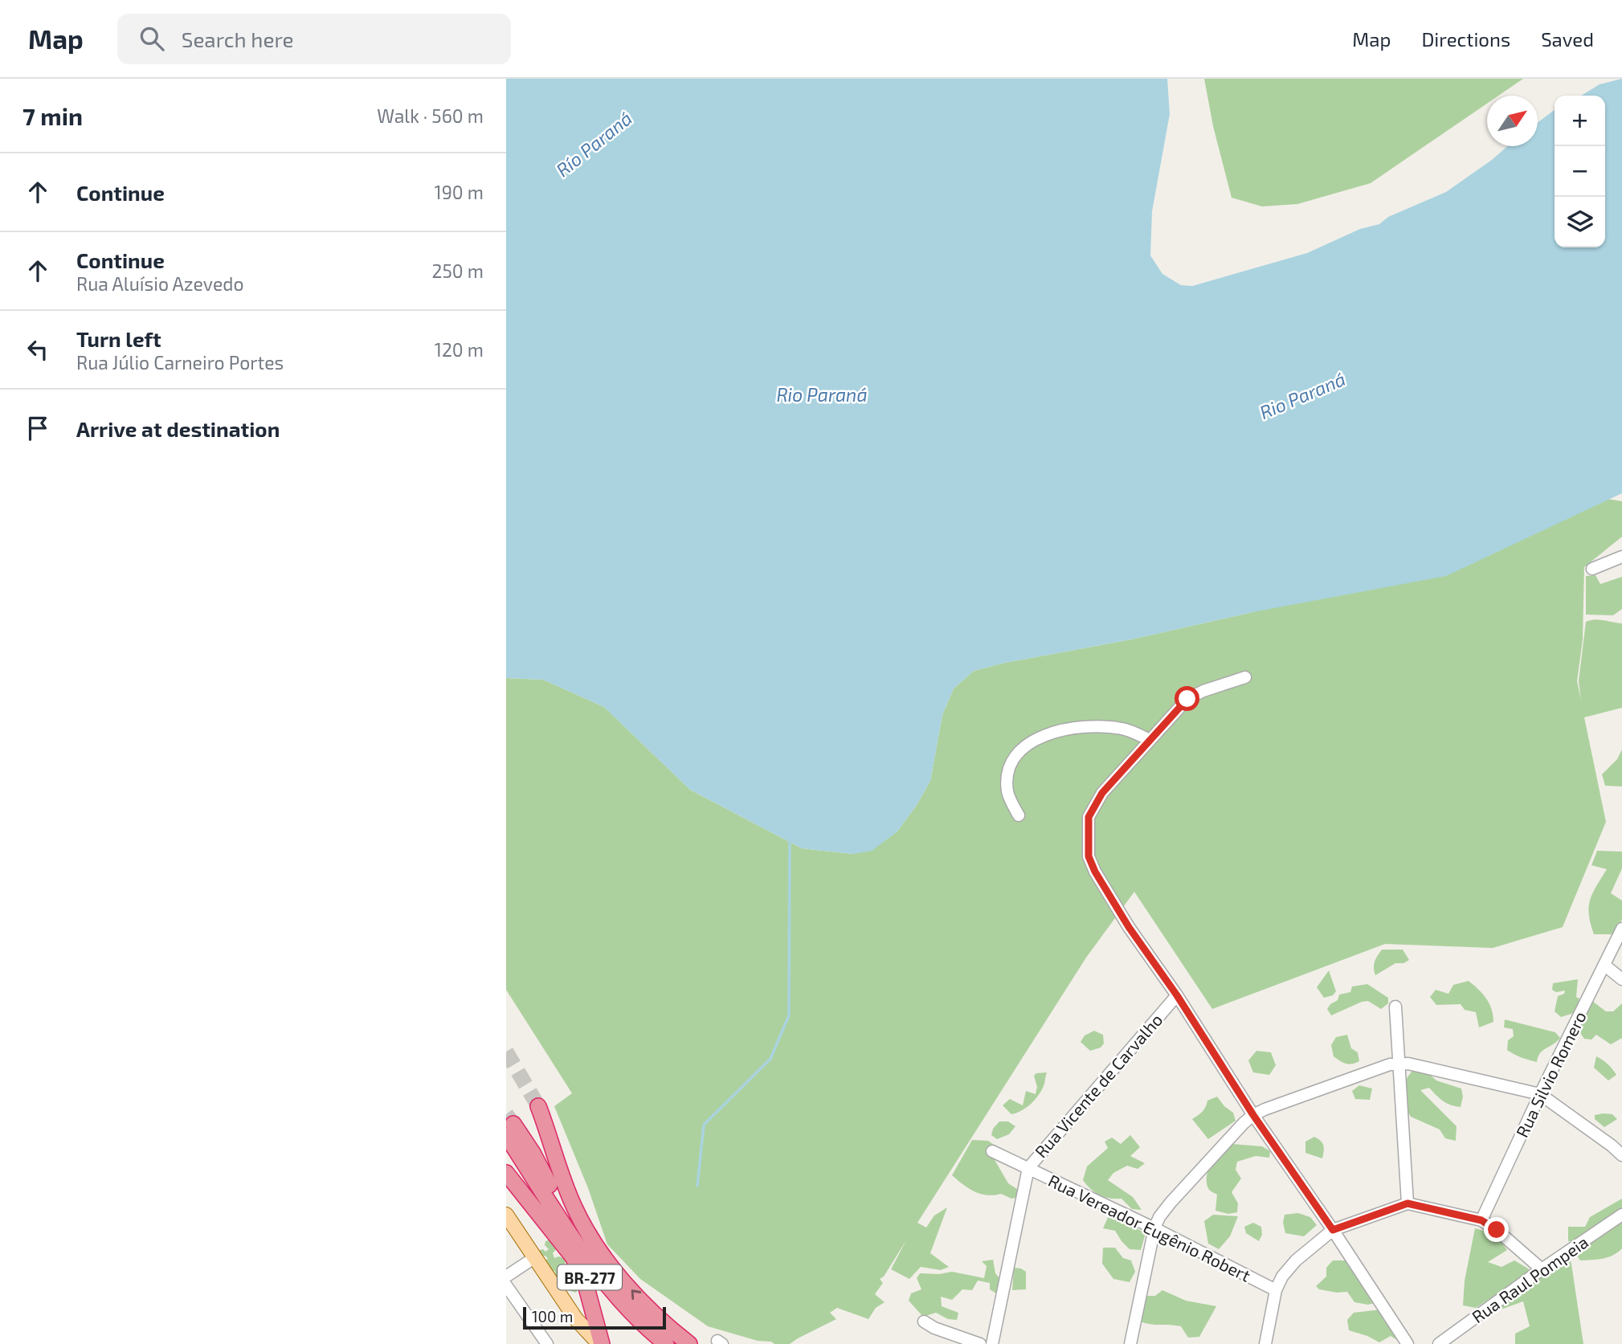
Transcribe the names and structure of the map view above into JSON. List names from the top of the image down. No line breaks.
{"streets":{"highway":["BR-277"],"street":["Rua Silvio Romero","Rua Vicente de Carvalho","Rua Vereador Eugênio Robert","Rua Raul Pompeia"]},"crossings":[["Rua Vicente de Carvalho","Rua Vereador Eugênio Robert"]],"water":["Río Paraná","Rio Paraná"],"scale_bar":"100 m","north":"top right","page":{"header":"Map","search":"Search here","nav":["Map","Directions","Saved"],"heading":["7 min","Walk · 560 m"],"map_buttons":["+","−"],"list":[["Continue","190 m"],["Continue","Rua Aluísio Azevedo","250 m"],["Turn left","Rua Júlio Carneiro Portes","120 m"],"Arrive at destination"],"scale":"100 m"}}
